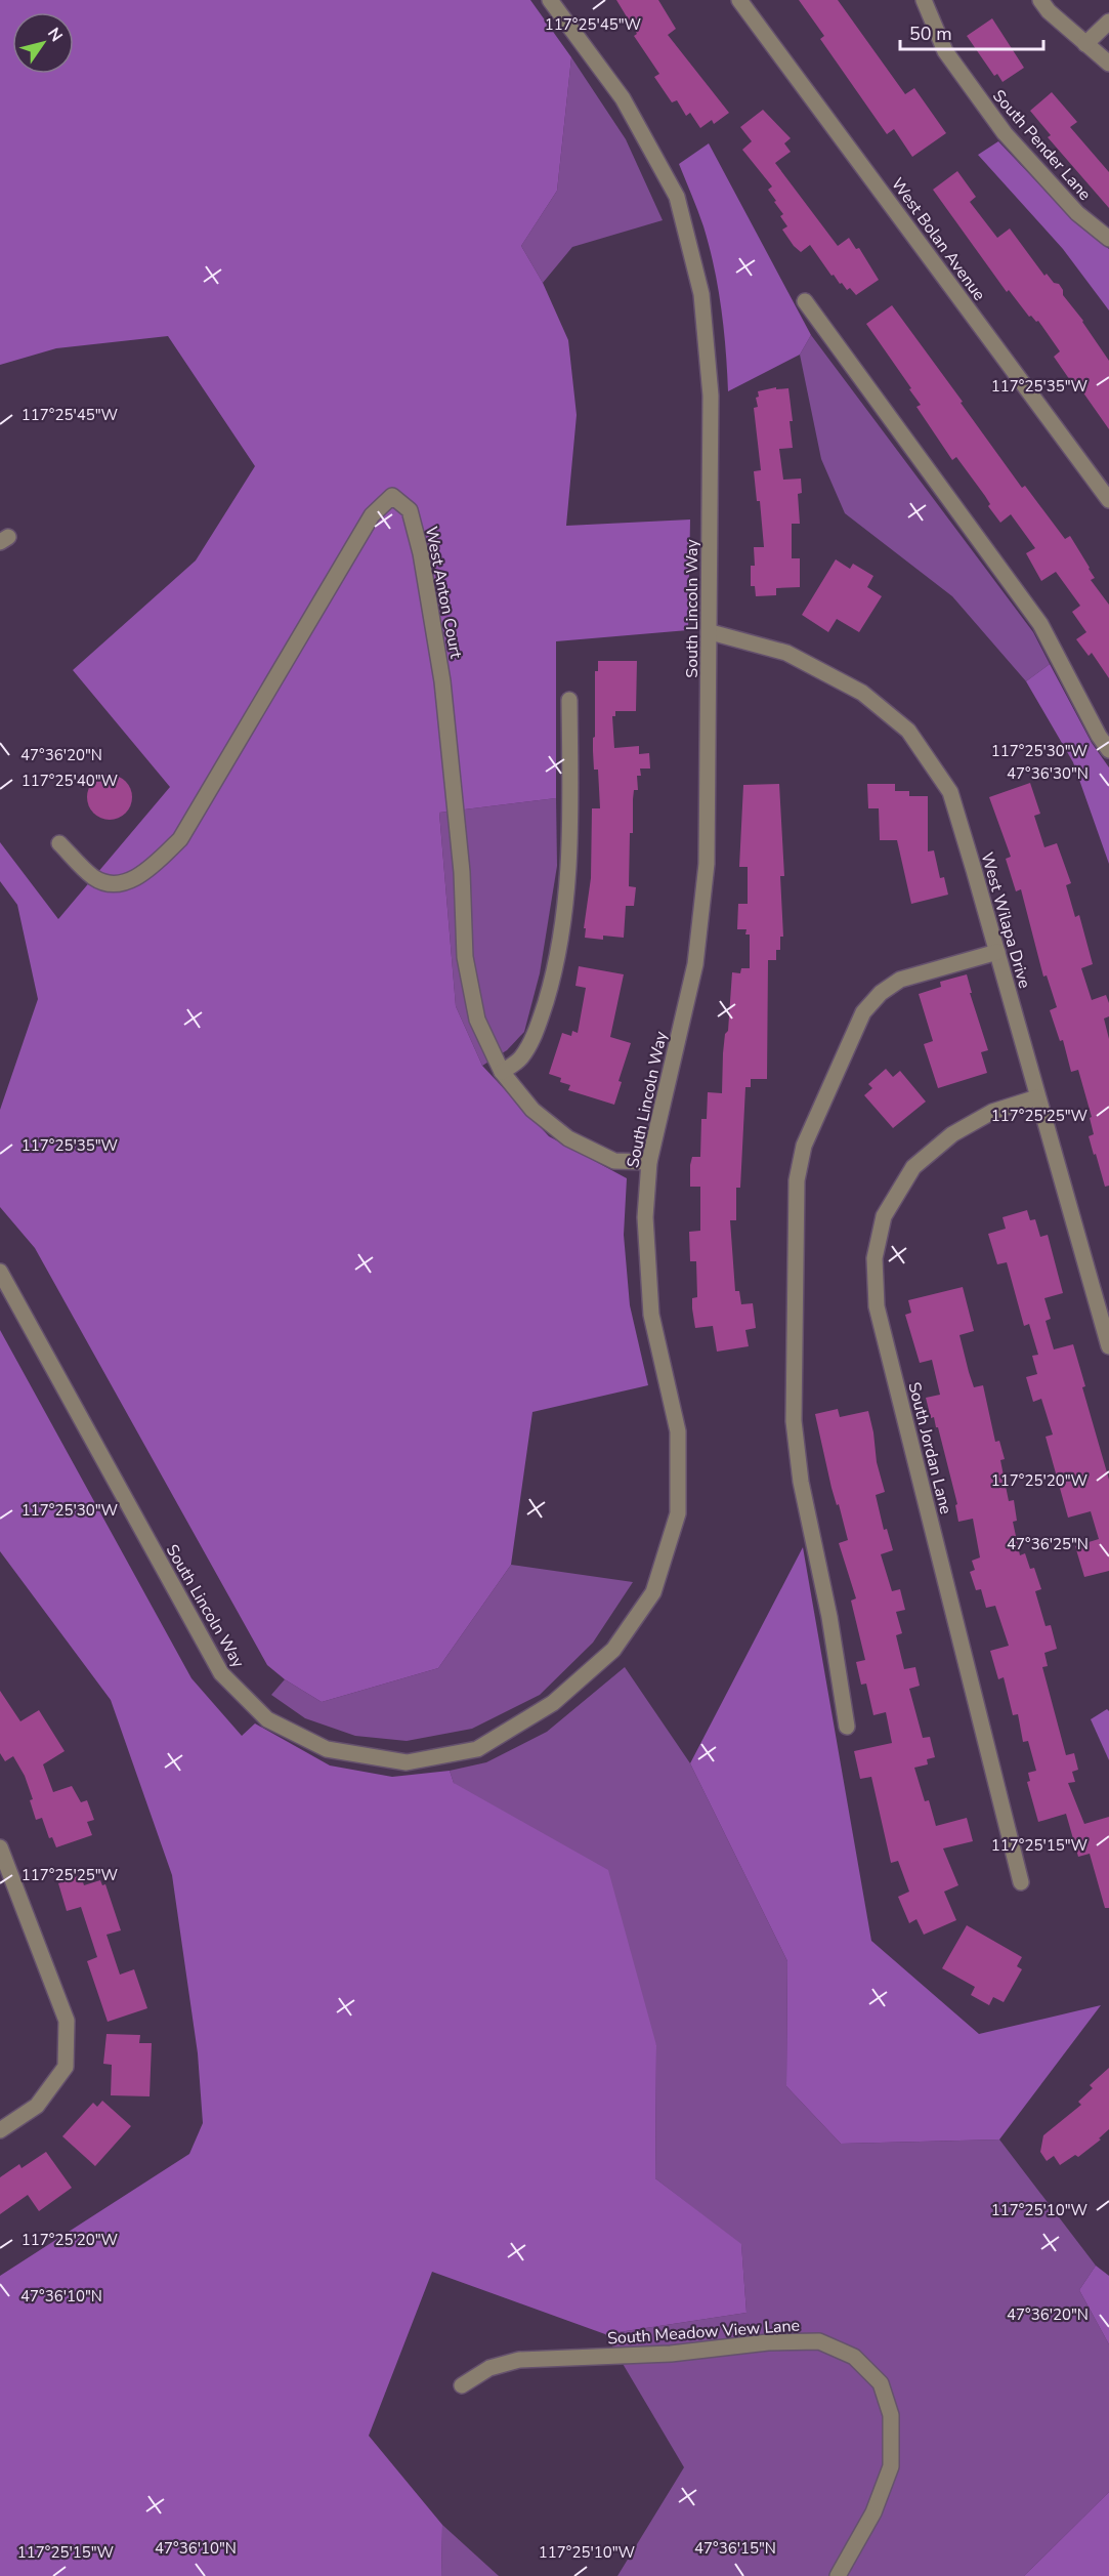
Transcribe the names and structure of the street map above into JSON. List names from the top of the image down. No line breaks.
{"streets":{"street":["South Pender Lane","West Bolan Avenue","West Anton Court","South Lincoln Way","West Wilapa Drive","South Jordan Lane","South Meadow View Lane"]},"crossings":[["West Anton Court","South Lincoln Way"],["South Lincoln Way","West Wilapa Drive"],["West Wilapa Drive","South Jordan Lane"]],"scale_bar":"50 m","north":"top right","coordinates":["117°25'45\"W","117°25'35\"W","117°25'30\"W","47°36'20\"N","47°36'30\"N","117°25'40\"W","117°25'25\"W","117°25'20\"W","47°36'25\"N","117°25'15\"W","117°25'10\"W","47°36'10\"N","47°36'15\"N"]}
